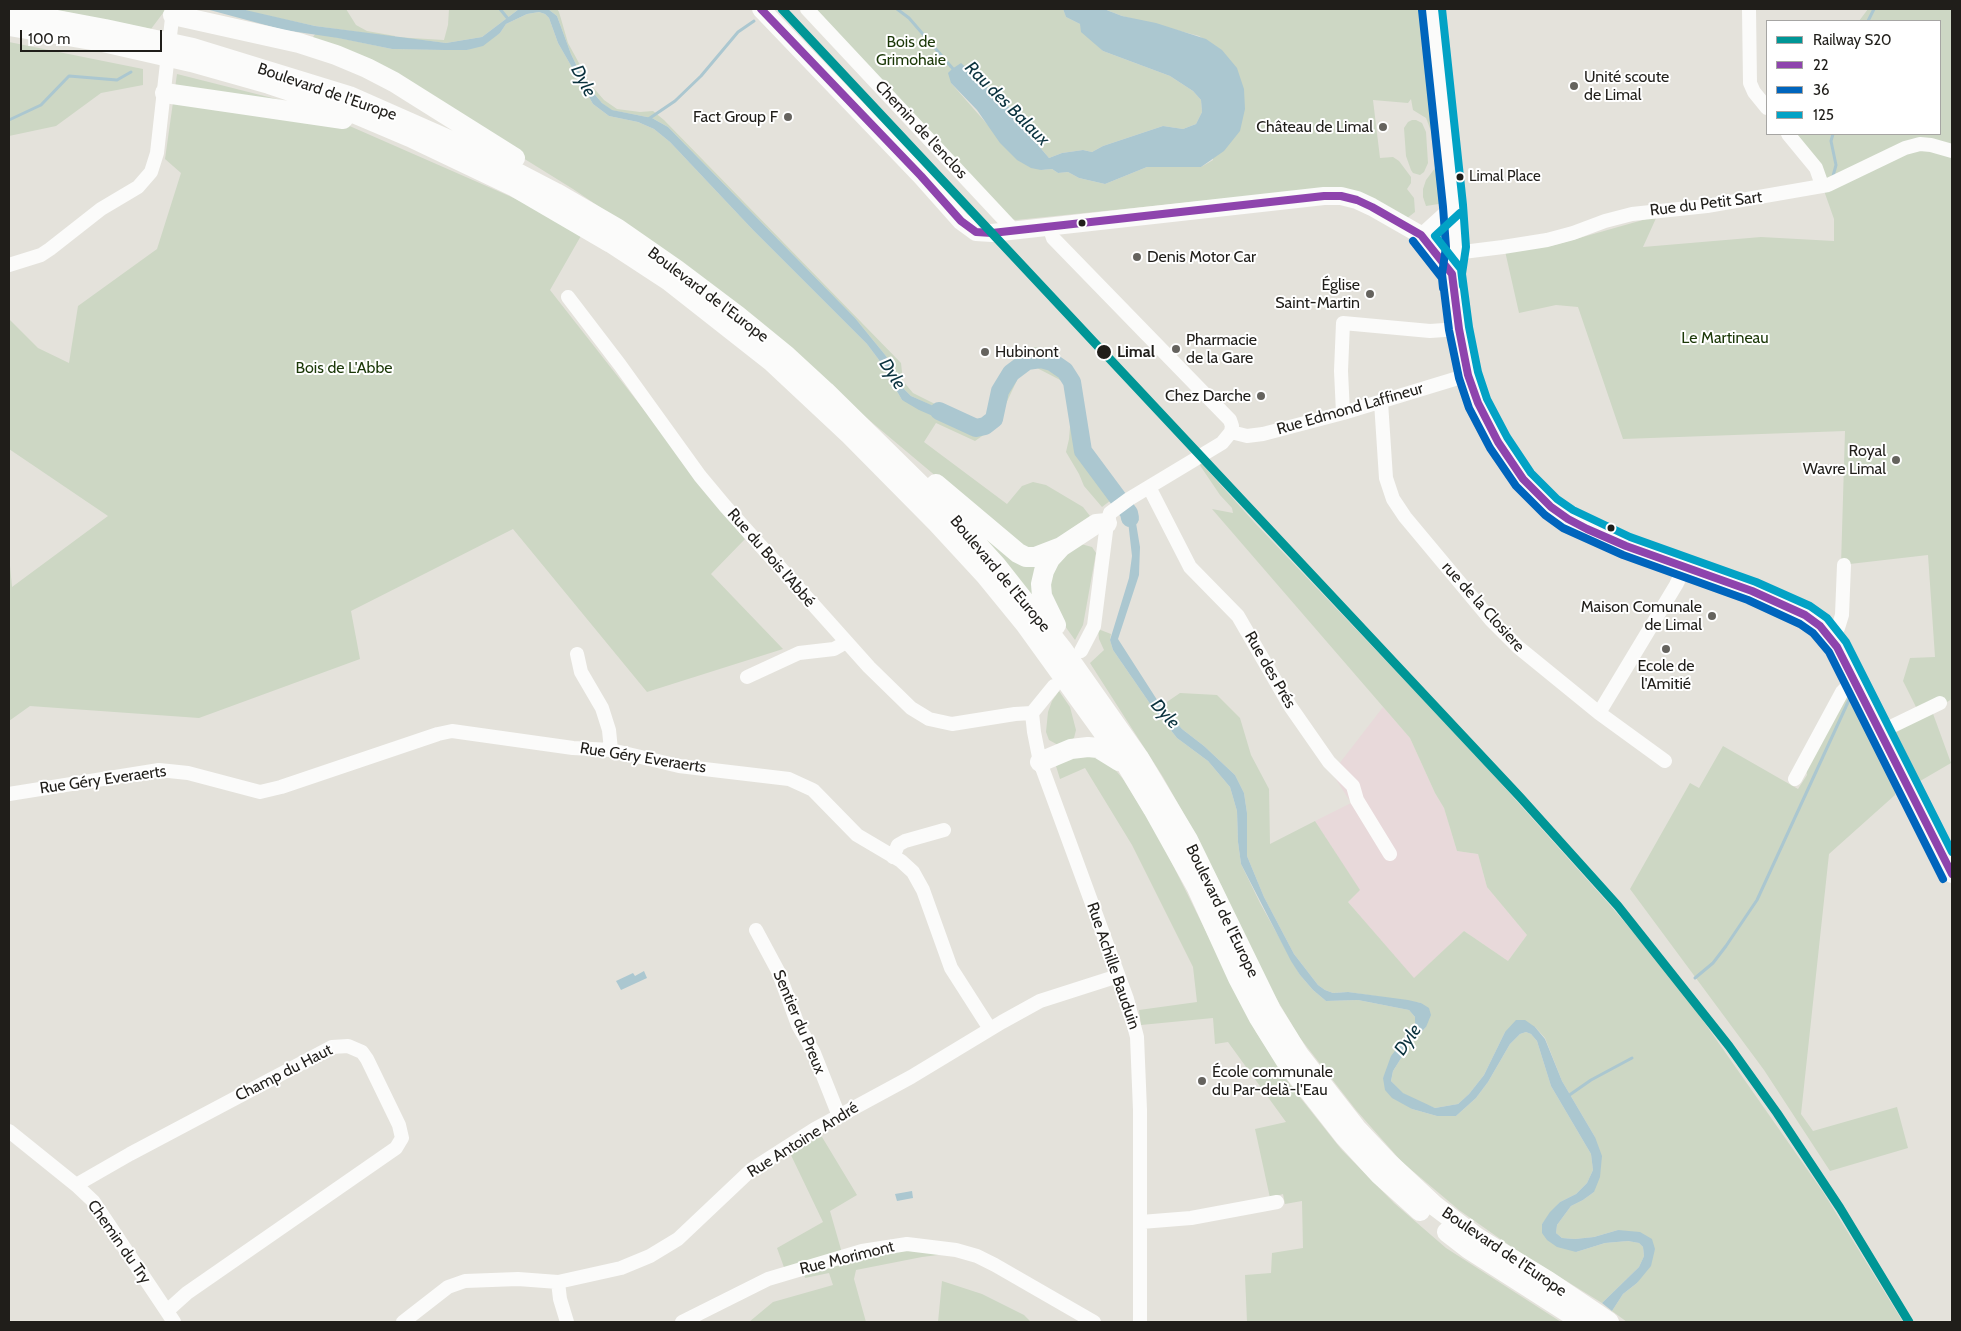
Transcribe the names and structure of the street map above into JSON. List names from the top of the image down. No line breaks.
{"streets":{"highway":["Boulevard de l'Europe"],"street":["Chemin de l'enclos","Rue du Petit Sart","Rue Edmond Laffineur","Rue du Bois l'Abbé","rue de la Closiere","Rue des Prés","Rue Géry Everaerts","Rue Achille Bauduin","Sentier du Preux","Champ du Haut","Rue Antoine André","Chemin du Try","Rue Morimont"]},"crossings":[["Rue Edmond Laffineur","rue de la Closiere"],["Rue du Bois l'Abbé","Rue Achille Bauduin"],["Rue Géry Everaerts","Rue Antoine André"],["Sentier du Preux","Rue Antoine André"],["Champ du Haut","Chemin du Try"]],"water":["Dyle","Rau des Balaux"],"parks":["Bois de Grimohaie","Le Martineau","Bois de L'Abbe"],"places":["Unité scoute de Limal","Fact Group F","Château de Limal","Limal Place","Denis Motor Car","Église Saint-Martin","Pharmacie de la Gare","Hubinont","Limal","Chez Darche","Royal Wavre Limal","Maison Comunale de Limal","Ecole de l'Amitié","École communale du Par-delà-l'Eau"],"lines":["rail line S20","transit line 22","transit line 125","transit line 36"],"legend":["Railway S20","22","36","125"],"scale_bar":"100 m"}
